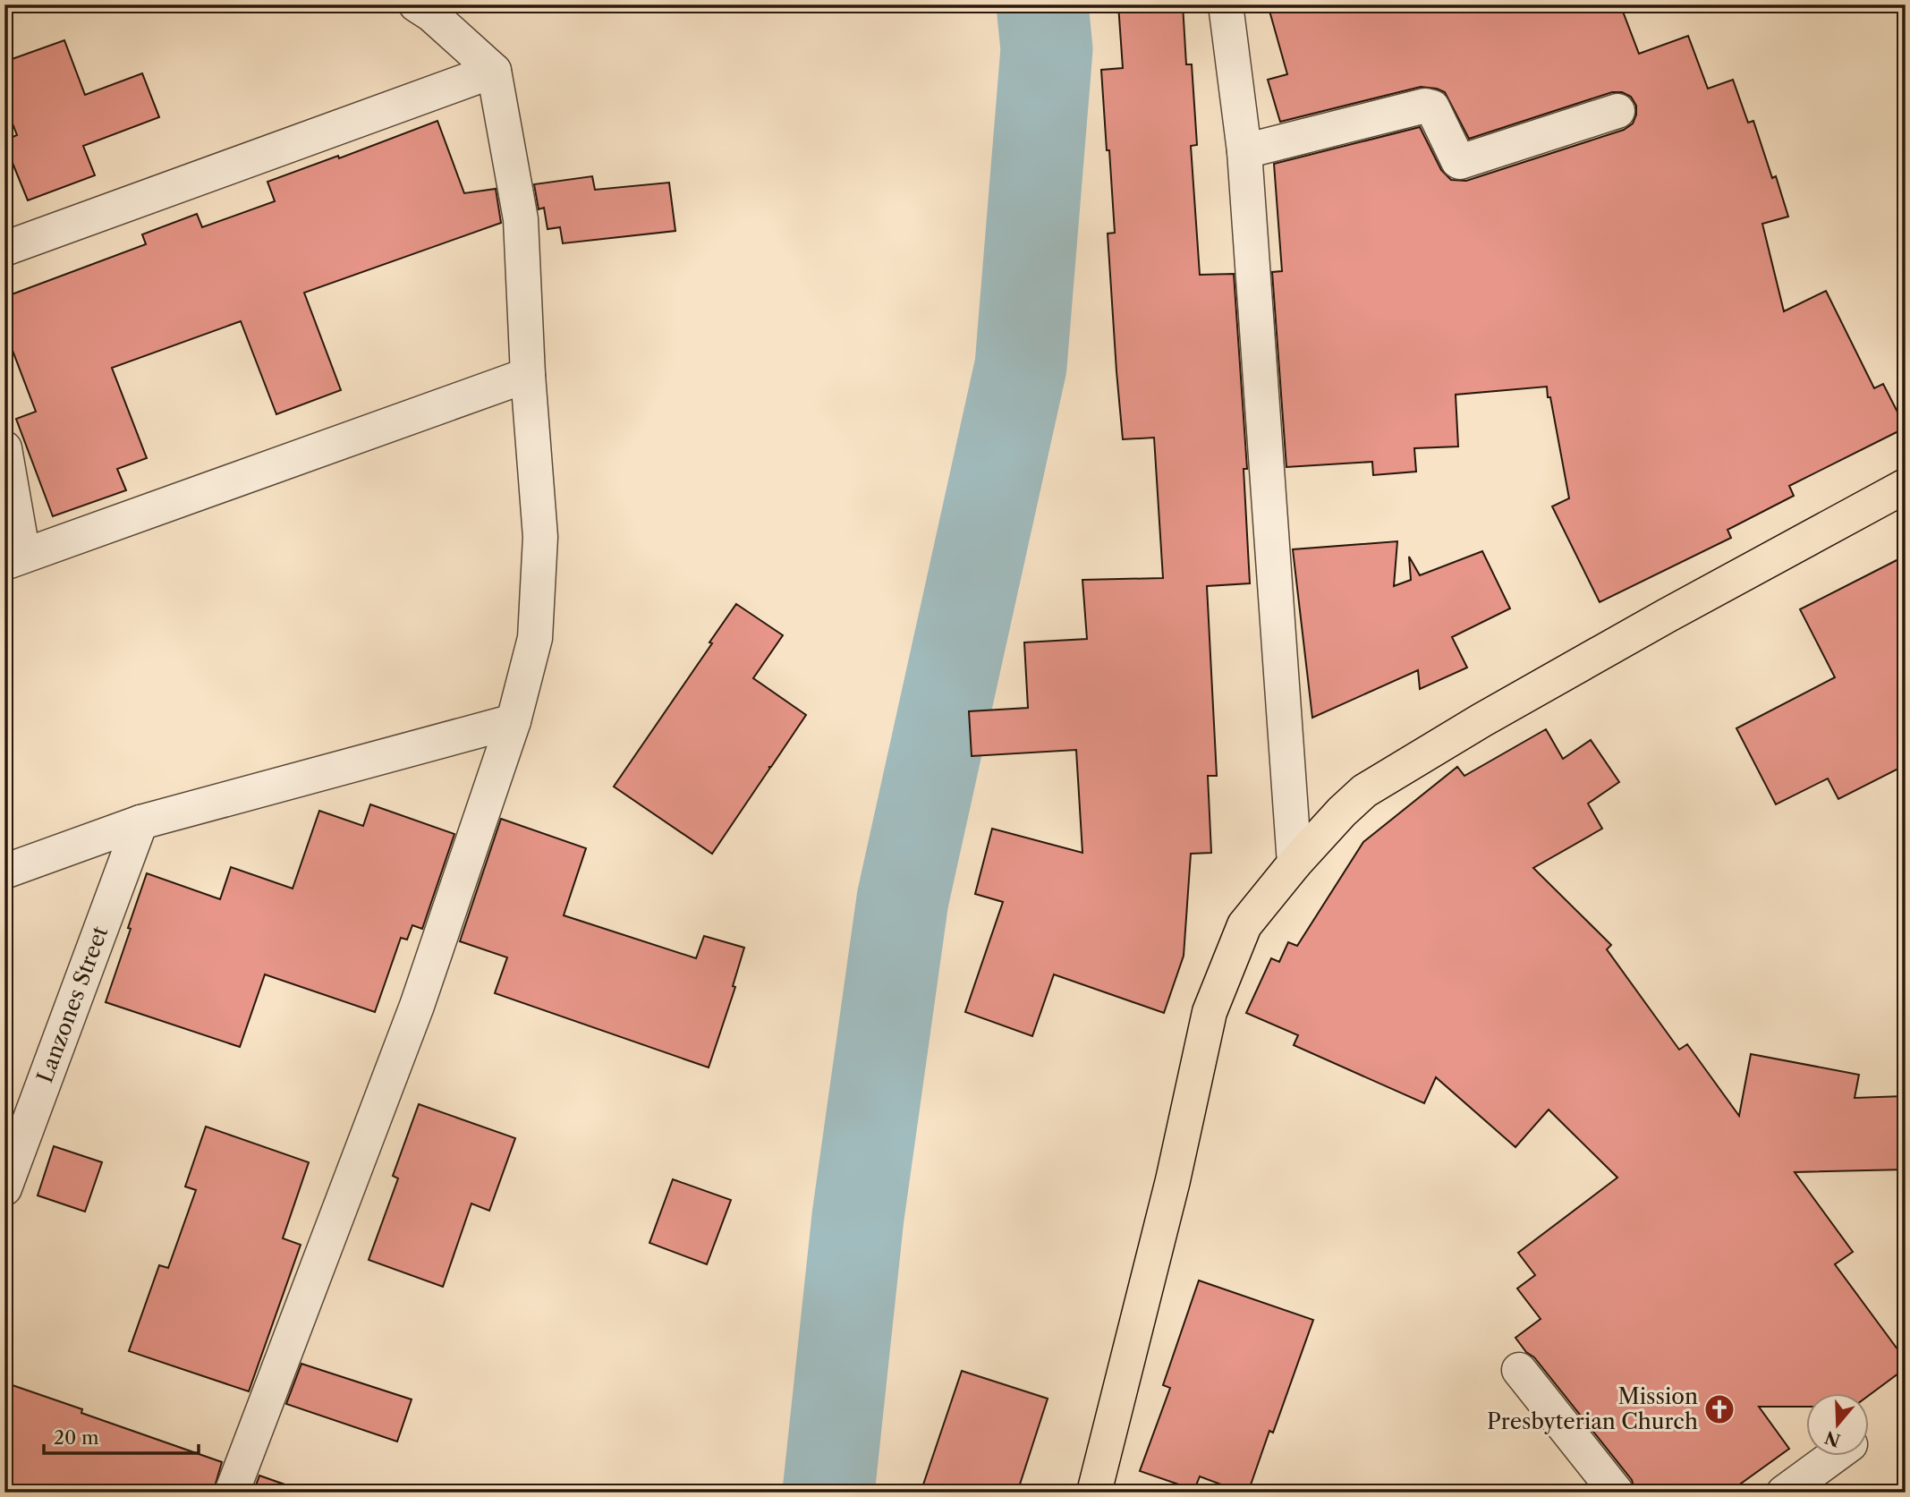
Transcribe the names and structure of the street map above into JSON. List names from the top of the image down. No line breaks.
{"streets":{"street":["Lanzones Street"]},"places":{"church":["Mission Presbyterian Church"]},"scale_bar":"20 m","north":"bottom"}
